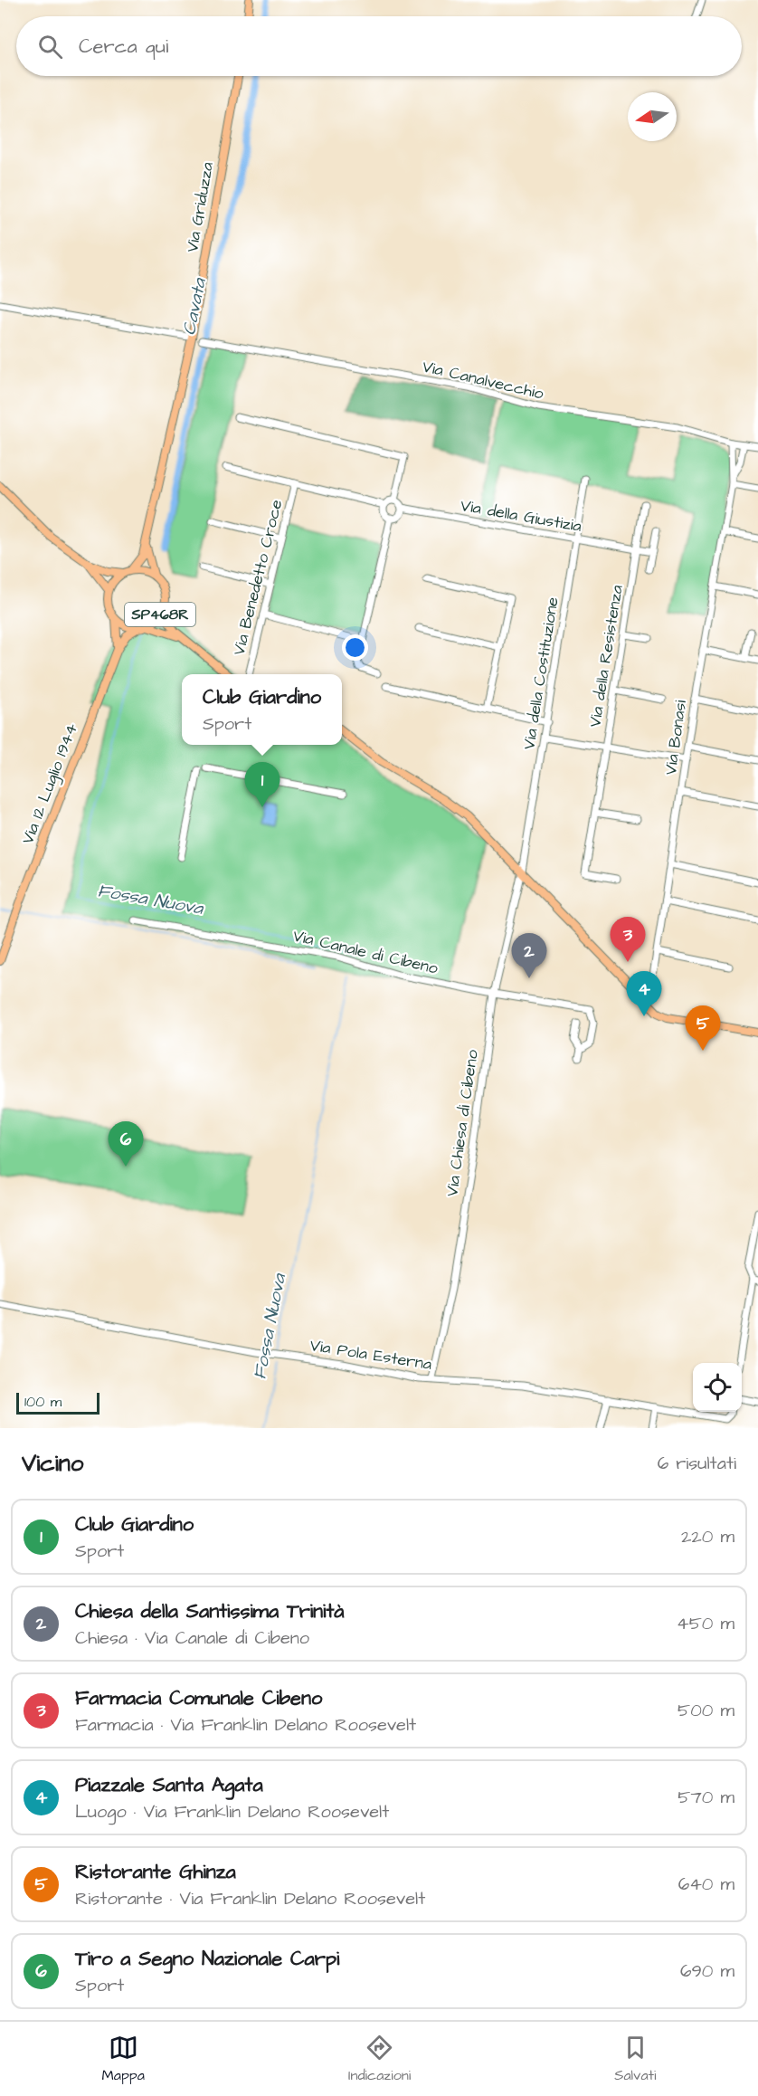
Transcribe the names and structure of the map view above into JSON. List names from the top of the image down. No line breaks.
{"streets":{"main road":["Via Griduzza","SP468R","Via 12 Luglio 1944"],"street":["Via Canalvecchio","Via della Giustizia","Via Benedetto Croce","Via della Resistenza","Via della Costituzione","Via Bonasi","Via Canale di Cibeno","Via Chiesa di Cibeno","Via Pola Esterna"]},"crossings":[["Via Griduzza","SP468R"],["Via Canalvecchio","Via Bonasi"],["Via della Giustizia","Via della Resistenza"],["Via della Giustizia","Via della Costituzione"],["Via della Costituzione","Via Chiesa di Cibeno"],["Via Canale di Cibeno","Via Chiesa di Cibeno"],["Via Chiesa di Cibeno","Via Pola Esterna"]],"water":["Cavata","Fossa Nuova"],"scale_bar":"100 m","north":"left","page":{"search":"Cerca qui","popup":["Club Giardino","Sport"],"pins":["1","3","2","4","5","6"],"scale":"100 m","heading":["Vicino","6 risultati"],"list":[{"mark":"1","name":"Club Giardino","note":"Sport","value":"220 m"},{"mark":"2","name":"Chiesa della Santissima Trinità","note":"Chiesa · Via Canale di Cibeno","value":"450 m"},{"mark":"3","name":"Farmacia Comunale Cibeno","note":"Farmacia · Via Franklin Delano Roosevelt","value":"500 m"},{"mark":"4","name":"Piazzale Santa Agata","note":"Luogo · Via Franklin Delano Roosevelt","value":"570 m"},{"mark":"5","name":"Ristorante Ghinza","note":"Ristorante · Via Franklin Delano Roosevelt","value":"640 m"},{"mark":"6","name":"Tiro a Segno Nazionale Carpi","note":"Sport","value":"690 m"}],"nav":["Mappa","Indicazioni","Salvati"]}}
